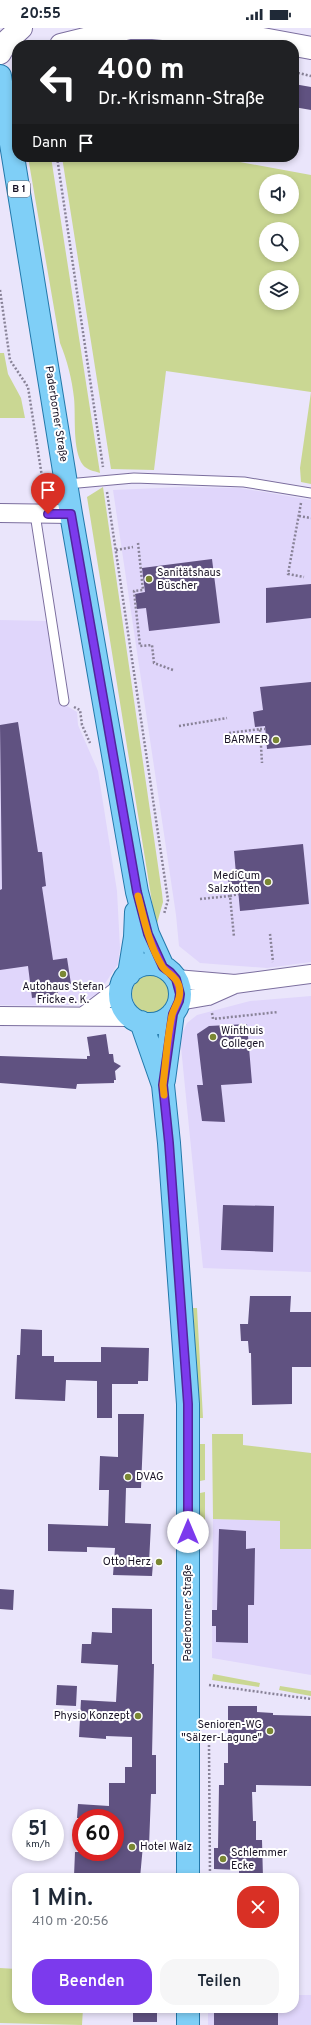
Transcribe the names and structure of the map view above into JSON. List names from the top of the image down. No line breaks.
{"streets":{"main road":["B 1","Paderborner Straße"]},"places":["Sanitätshaus Büscher","BARMER","MediCum Salzkotten","Autohaus Stefan Fricke e. K.","Winthuis Collegen","DVAG","Otto Herz","Physio Konzept","Senioren-WG \"Sälzer-Lagune\"","Hotel Walz","Schlemmer Ecke"],"page":{"status":"20:55","turn":["400 m","Dr.-Krismann-Straße"],"then":"Dann","speed":"51 km/h","limit":"60","heading":["1 Min.","410 m · 20:56"],"buttons":["Beenden","Teilen"]}}
